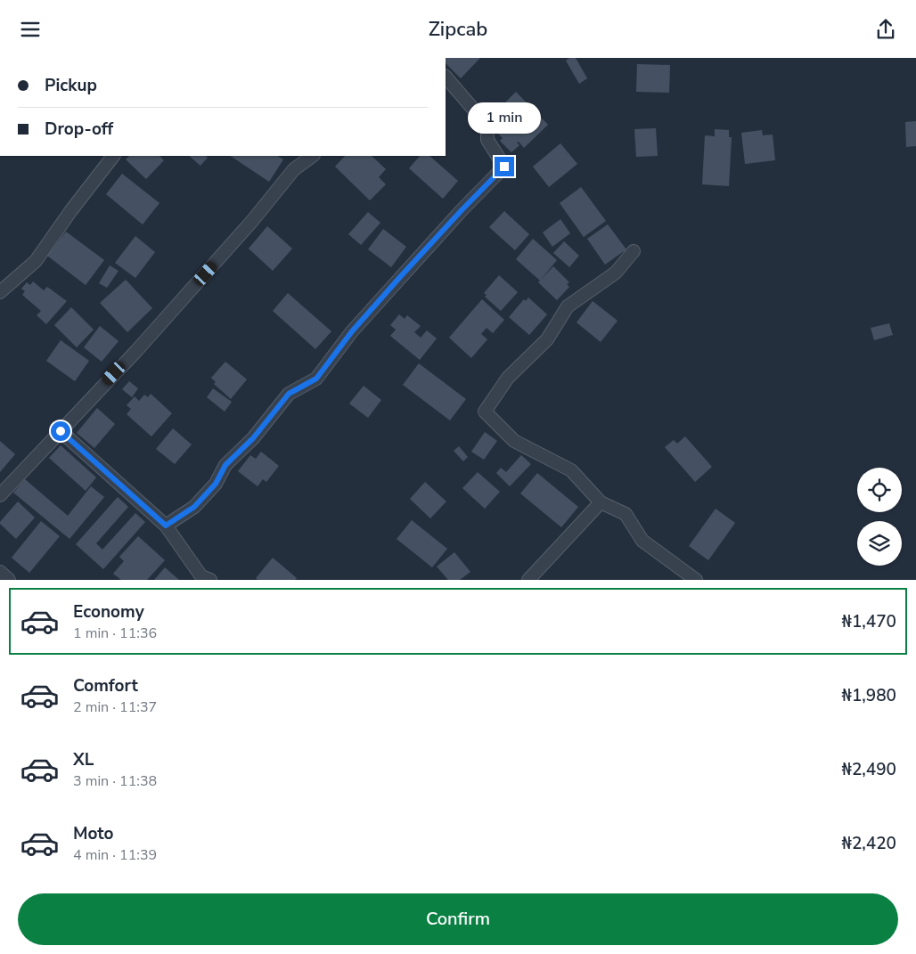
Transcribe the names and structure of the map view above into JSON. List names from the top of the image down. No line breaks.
{"page":{"header":"Zipcab","banner":["Pickup","Drop-off"],"bubble":"1 min","list":[{"name":"Economy","note":"1 min · 11:36","value":"₦1,470"},{"name":"Comfort","note":"2 min · 11:37","value":"₦1,980"},{"name":"XL","note":"3 min · 11:38","value":"₦2,490"},{"name":"Moto","note":"4 min · 11:39","value":"₦2,420"}],"buttons":"Confirm"}}
